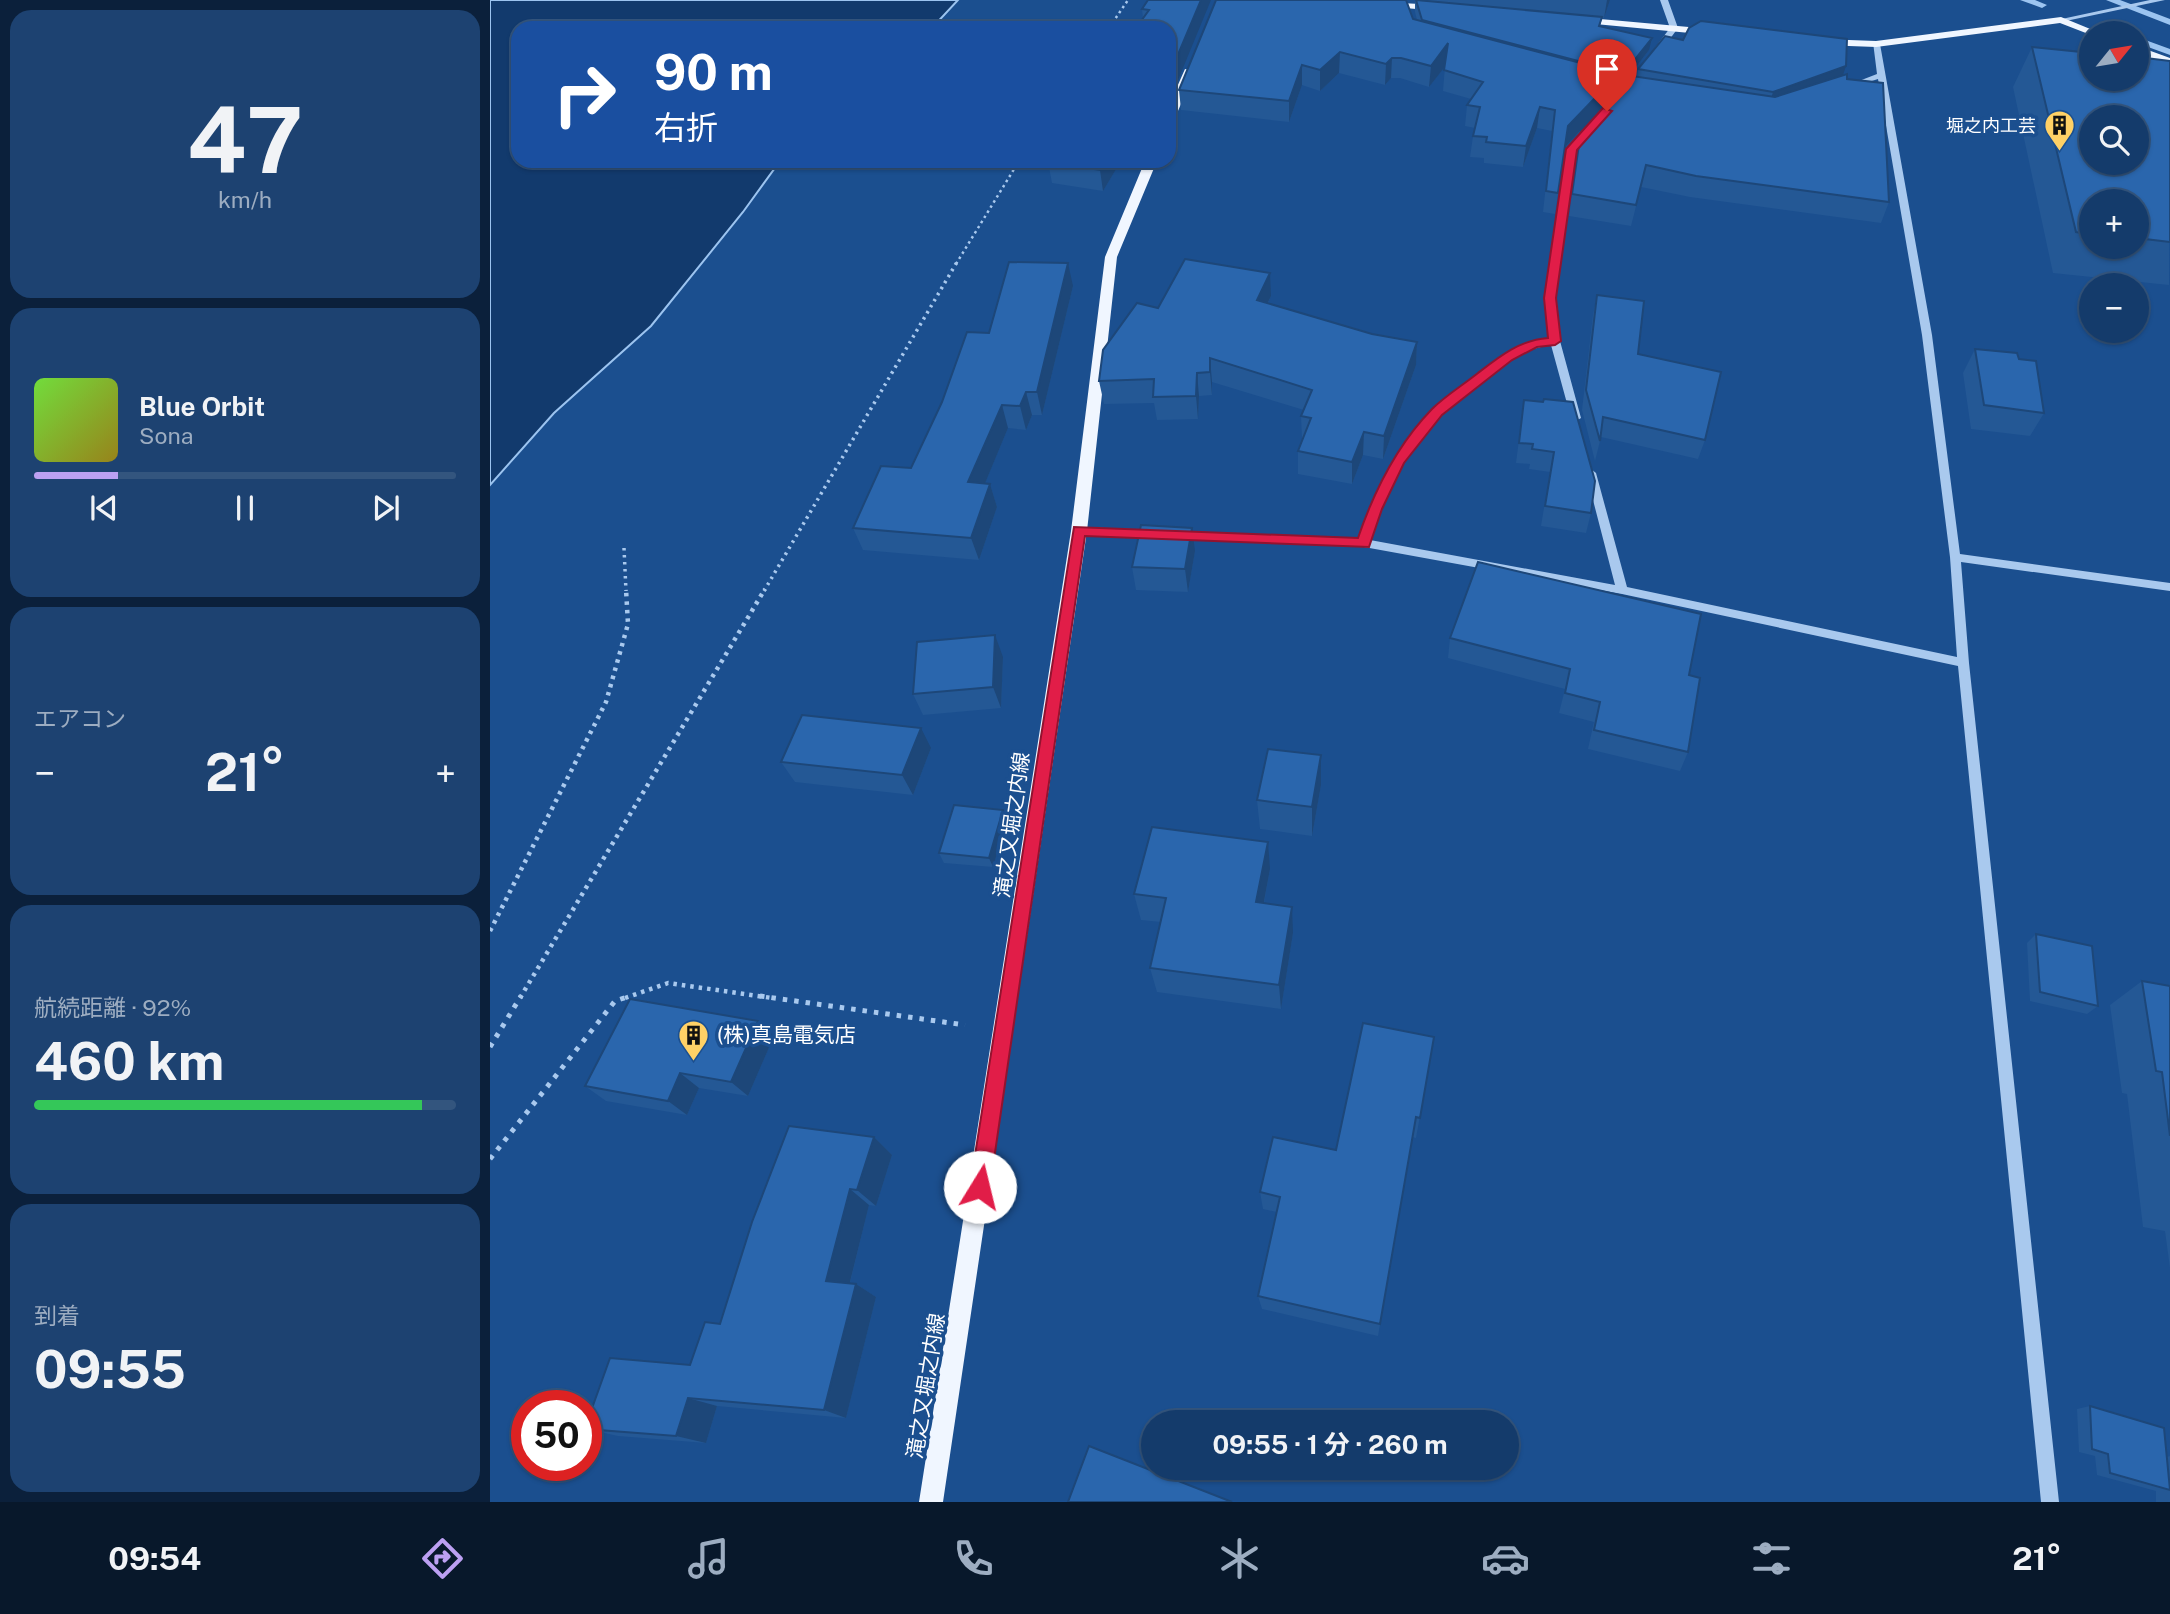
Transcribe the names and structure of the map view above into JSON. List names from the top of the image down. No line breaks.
{"streets":{"main road":["滝之又堀之内線"]},"places":{"building":["堀之内工芸","(株)真島電気店"]},"north":"top right","page":{"tile":[["47","km/h"],"エアコン",["航続距離 · 92%","460 km"],["到着","09:55"]],"map_buttons":["+","−"],"turn":["90 m","右折"],"song":["Blue Orbit","Sona"],"heat":["−","21°","+"],"limit":"50","trip":"09:55 · 1 分 · 260 m","tabs":["09:54","21°"]}}
